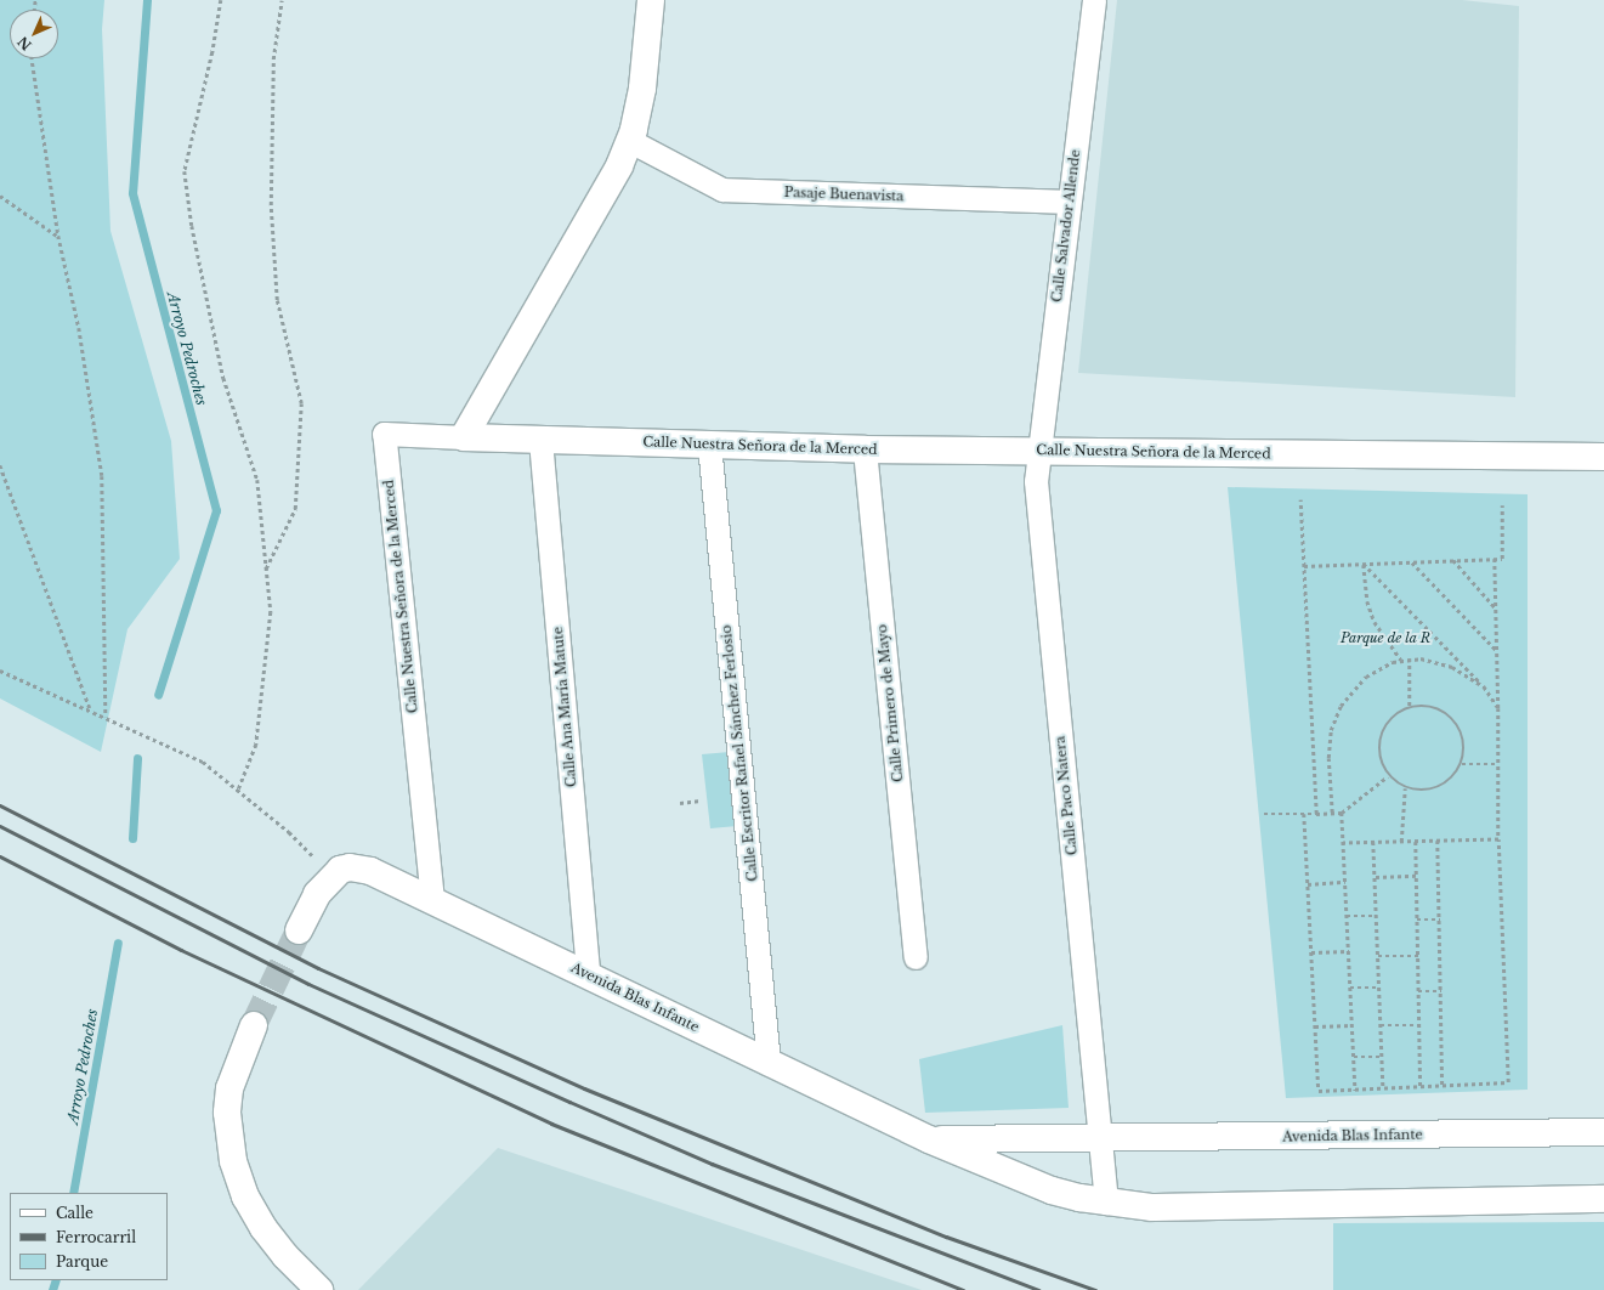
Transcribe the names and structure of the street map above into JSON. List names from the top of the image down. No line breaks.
{"streets":{"street":["Pasaje Buenavista","Calle Salvador Allende","Calle Nuestra Señora de la Merced","Calle Primero de Mayo","Calle Ana María Matute","Calle Escritor Rafael Sánchez Ferlosio","Calle Paco Natera","Avenida Blas Infante"]},"crossings":[["Pasaje Buenavista","Calle Salvador Allende"],["Calle Salvador Allende","Calle Nuestra Señora de la Merced"],["Calle Salvador Allende","Calle Paco Natera"],["Calle Nuestra Señora de la Merced","Calle Primero de Mayo"],["Calle Nuestra Señora de la Merced","Calle Ana María Matute"],["Calle Nuestra Señora de la Merced","Calle Escritor Rafael Sánchez Ferlosio"],["Calle Nuestra Señora de la Merced","Calle Paco Natera"],["Calle Nuestra Señora de la Merced","Avenida Blas Infante"],["Calle Ana María Matute","Avenida Blas Infante"],["Calle Escritor Rafael Sánchez Ferlosio","Avenida Blas Infante"],["Calle Paco Natera","Avenida Blas Infante"]],"water":["Arroyo Pedroches"],"parks":["Parque de la R"],"legend":["Calle","Ferrocarril","Parque"],"north":"bottom left"}
